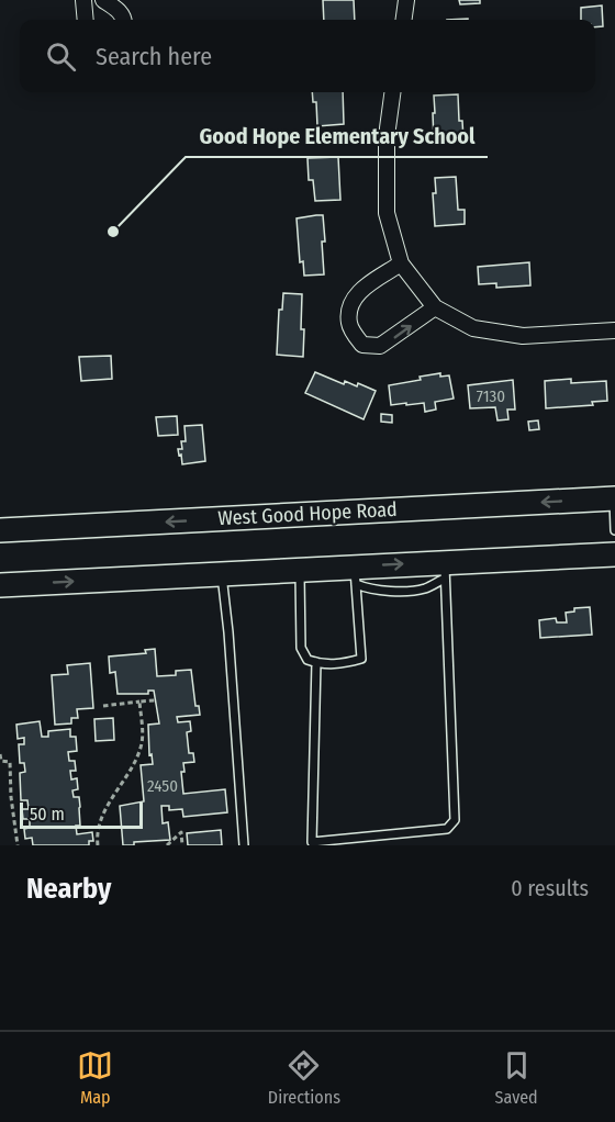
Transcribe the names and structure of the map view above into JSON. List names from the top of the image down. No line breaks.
{"streets":{"main road":["West Good Hope Road"]},"places":["Good Hope Elementary School"],"house_numbers":["7130","2450"],"scale_bar":"50 m","page":{"search":"Search here","scale":"50 m","heading":["Nearby","0 results"],"nav":["Map","Directions","Saved"]}}
